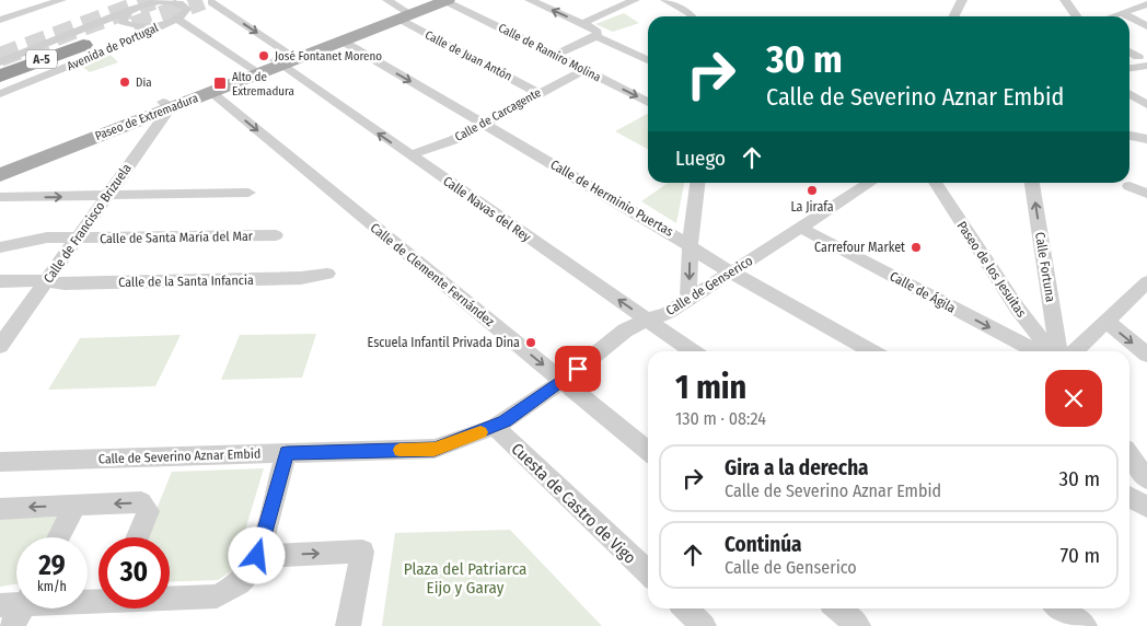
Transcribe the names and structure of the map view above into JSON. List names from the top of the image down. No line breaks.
{"streets":{"highway":["A-5"],"main road":["Paseo de Extremadura"],"street":["Avenida de Portugal","Calle de Ramiro Molina","Calle de Juan Antón","Calle de Carcagente","Calle de Herminio Puertas","Calle Navas del Rey","Calle de Francisco Brizuela","Calle de Santa María del Mar","Calle Fortuna","Paseo de los Jesuitas","Calle de Clemente Fernández","Calle de la Santa Infancia","Calle de Genserico","Calle de Ágila","Calle de Severino Aznar Embid","Cuesta de Castro de Vigo"]},"crossings":[["Avenida de Portugal","Calle Navas del Rey"],["Calle de Ramiro Molina","Calle de Carcagente"],["Calle de Ramiro Molina","Paseo de Extremadura"],["Calle de Juan Antón","Calle de Carcagente"],["Calle de Juan Antón","Paseo de Extremadura"],["Calle de Carcagente","Calle de Herminio Puertas"],["Calle de Carcagente","Calle Navas del Rey"],["Paseo de Extremadura","Calle de Herminio Puertas"],["Paseo de Extremadura","Calle Navas del Rey"],["Paseo de Extremadura","Calle de Francisco Brizuela"],["Paseo de Extremadura","Calle de Clemente Fernández"],["Calle de Herminio Puertas","Calle de Genserico"],["Calle Navas del Rey","Calle de Genserico"],["Calle de Francisco Brizuela","Calle de Santa María del Mar"],["Calle de Francisco Brizuela","Calle de la Santa Infancia"],["Calle de Clemente Fernández","Calle de Genserico"],["Calle de Genserico","Calle de Ágila"],["Calle de Genserico","Calle de Severino Aznar Embid"],["Calle de Severino Aznar Embid","Cuesta de Castro de Vigo"]],"one_way":["Calle Fortuna","Calle de Clemente Fernández","Calle de Ágila"],"parks":["Plaza del Patriarca Eijo y Garay"],"places":{"other":["José Fontanet Moreno","Dia","La Jirafa","Carrefour Market","Escuela Infantil Privada Dina"],"transit":["Alto de Extremadura"]},"page":{"turn":["30 m","Calle de Severino Aznar Embid"],"then":"Luego","heading":["1 min","130 m · 08:24"],"list":[{"name":"Gira a la derecha","note":"Calle de Severino Aznar Embid","value":"30 m"},{"name":"Continúa","note":"Calle de Genserico","value":"70 m"}],"speed":"29 km/h","limit":"30"}}
